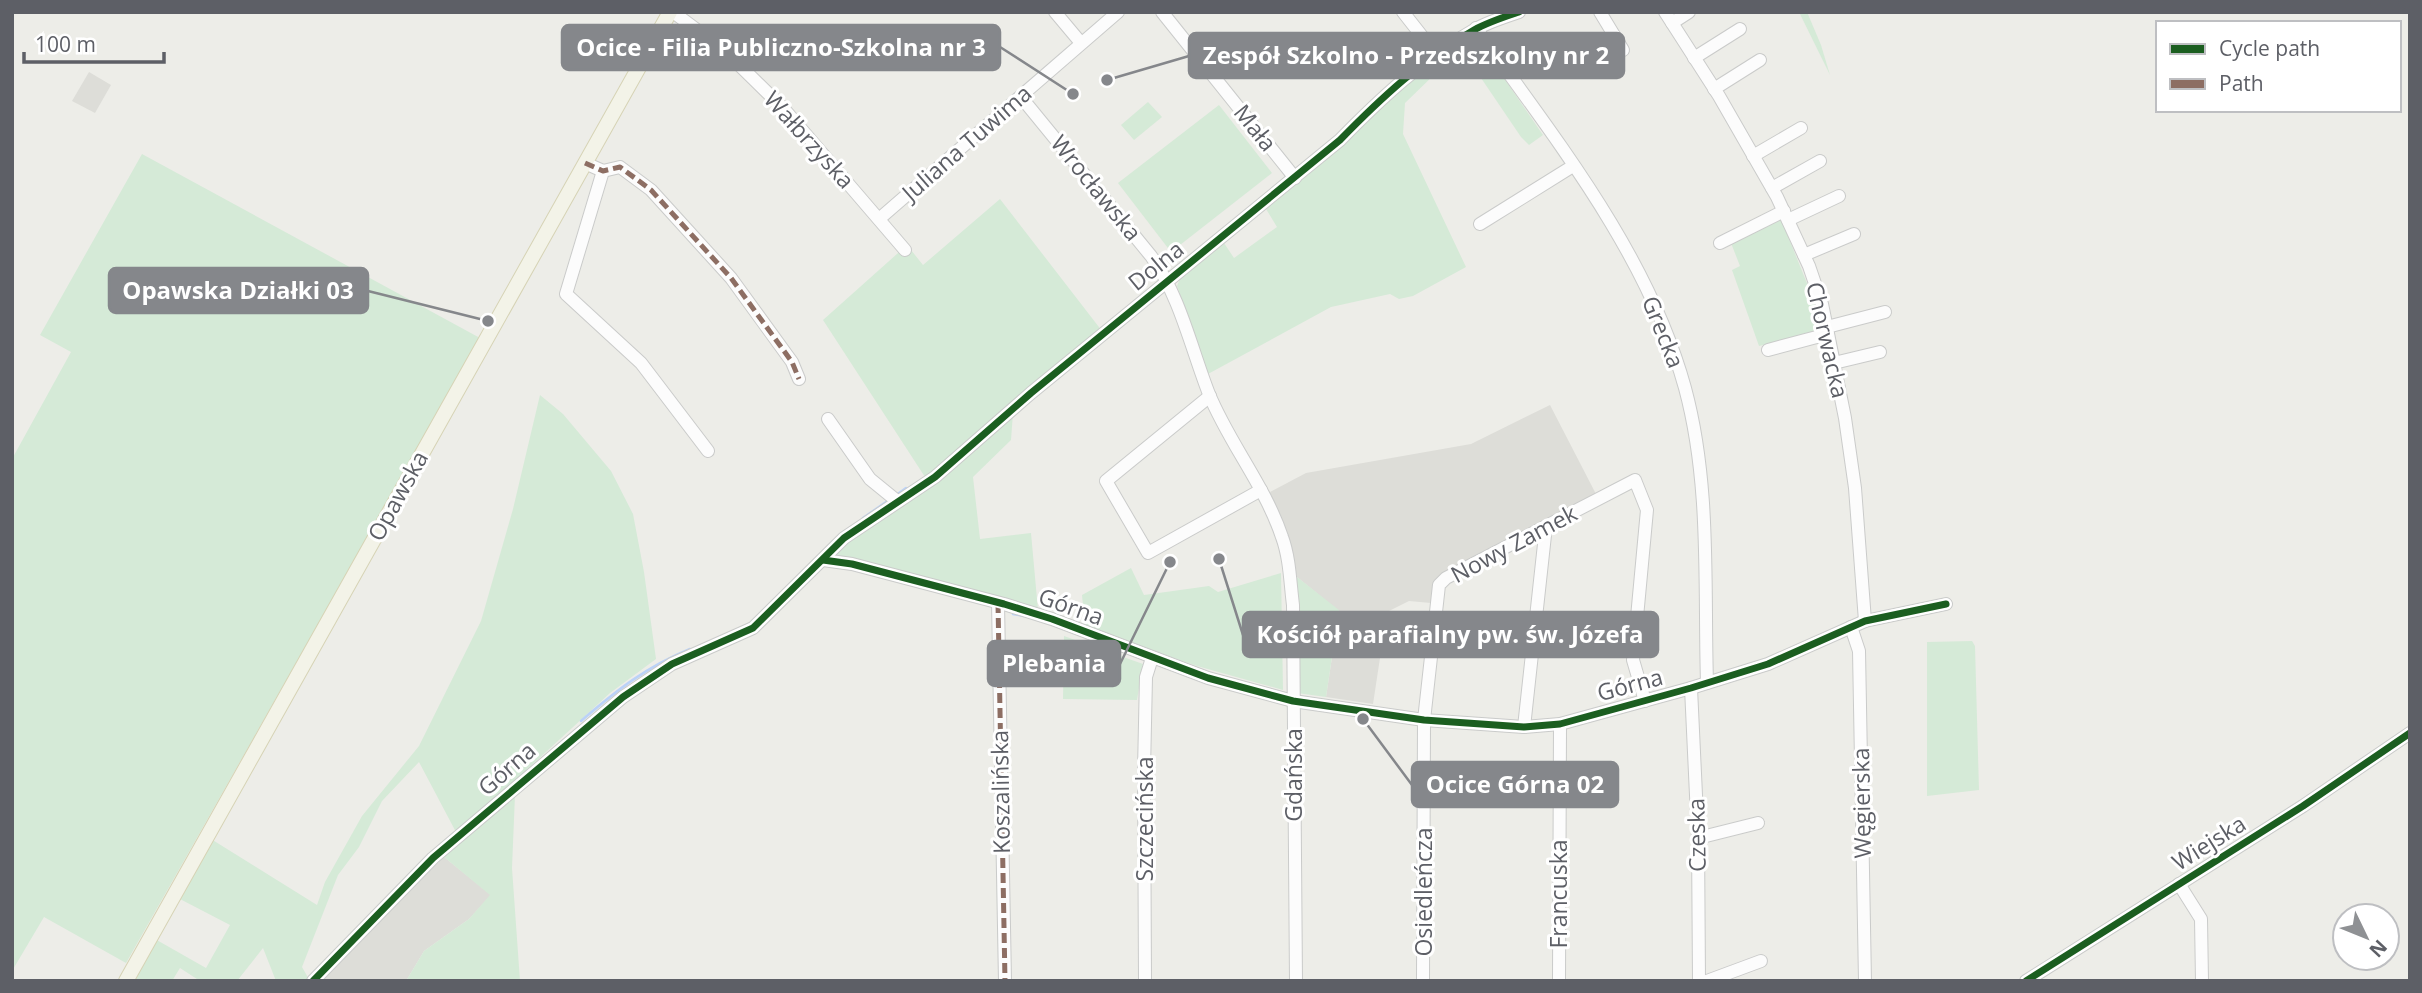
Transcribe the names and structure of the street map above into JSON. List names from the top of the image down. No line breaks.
{"streets":{"main road":["Opawska"],"street":["Mała","Wałbrzyska","Juliana Tuwima","Wrocławska","Dolna","Grecka","Chorwacka","Nowy Zamek","Górna","Gdańska","Koszalińska","Węgierska","Szczecińska","Czeska","Wiejska","Osiedleńcza","Francuska"]},"crossings":[["Mała","Dolna"],["Wałbrzyska","Juliana Tuwima"],["Wałbrzyska","Opawska"],["Juliana Tuwima","Wrocławska"],["Wrocławska","Dolna"],["Wrocławska","Gdańska"],["Dolna","Grecka"],["Dolna","Górna"],["Dolna","Gdańska"],["Grecka","Górna"],["Chorwacka","Górna"],["Nowy Zamek","Górna"],["Nowy Zamek","Osiedleńcza"],["Górna","Gdańska"],["Górna","Koszalińska"],["Górna","Węgierska"],["Górna","Szczecińska"],["Górna","Czeska"],["Górna","Osiedleńcza"],["Górna","Francuska"]],"places":["Zespół Szkolno - Przedszkolny nr 2","Ocice - Filia Publiczno-Szkolna nr 3","Opawska Działki 03","Kościół parafialny pw. św. Józefa","Plebania","Ocice Górna 02"],"legend":["Cycle path","Path"],"scale_bar":"100 m","north":"bottom right"}
